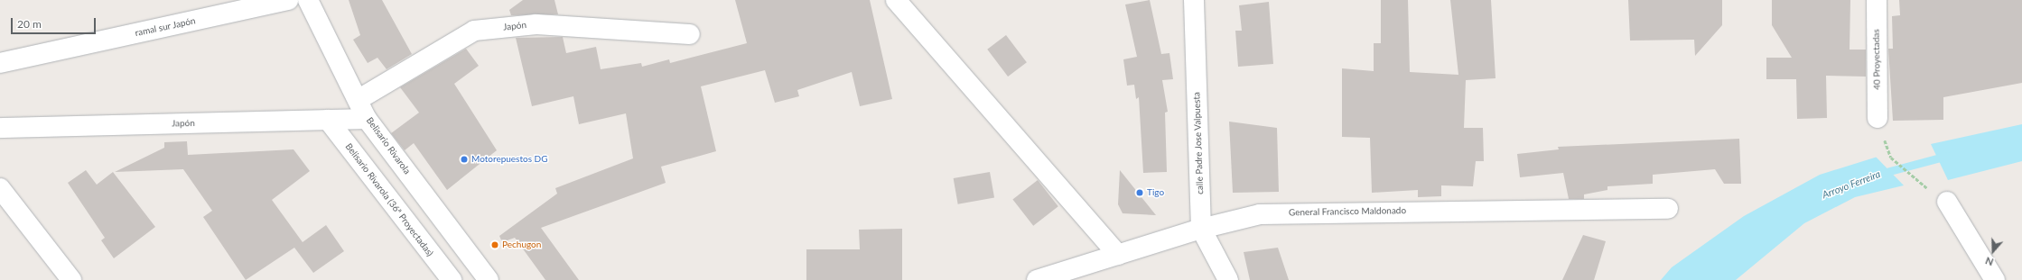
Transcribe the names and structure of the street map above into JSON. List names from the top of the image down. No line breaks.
{"streets":{"street":["Japón","ramal sur Japón","40 Proyectadas","calle Padre Jose Valpuesta","Belisario Rivarola","Belisario Rivarola (36ª Proyectadas)","General Francisco Maldonado"]},"crossings":[["Japón","Belisario Rivarola"],["Japón","Belisario Rivarola (36ª Proyectadas)"],["calle Padre Jose Valpuesta","General Francisco Maldonado"]],"water":["Arroyo Ferreira"],"places":["Motorepuestos DG","Tigo","Pechugon"],"scale_bar":"20 m","north":"bottom"}
